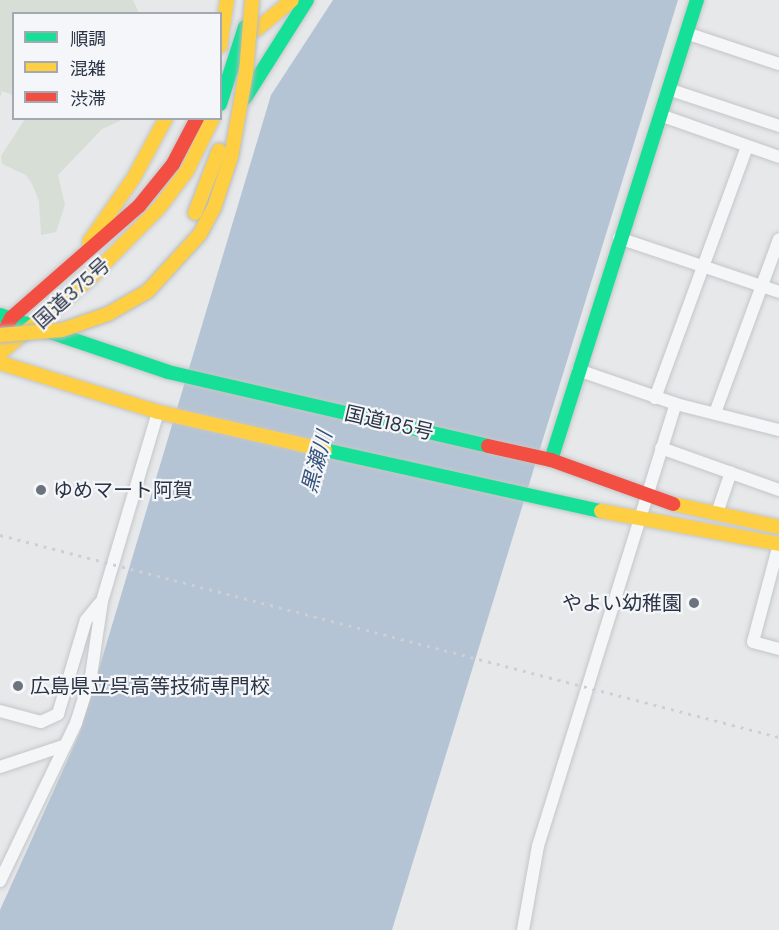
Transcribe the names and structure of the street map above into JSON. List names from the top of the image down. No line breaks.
{"streets":{"main road":["国道375号","国道185号"]},"crossings":[["国道375号","国道185号"]],"water":["黒瀬川"],"places":["ゆめマート阿賀","やよい幼稚園","広島県立呉高等技術専門校"],"legend":["順調","混雑","渋滞"]}
